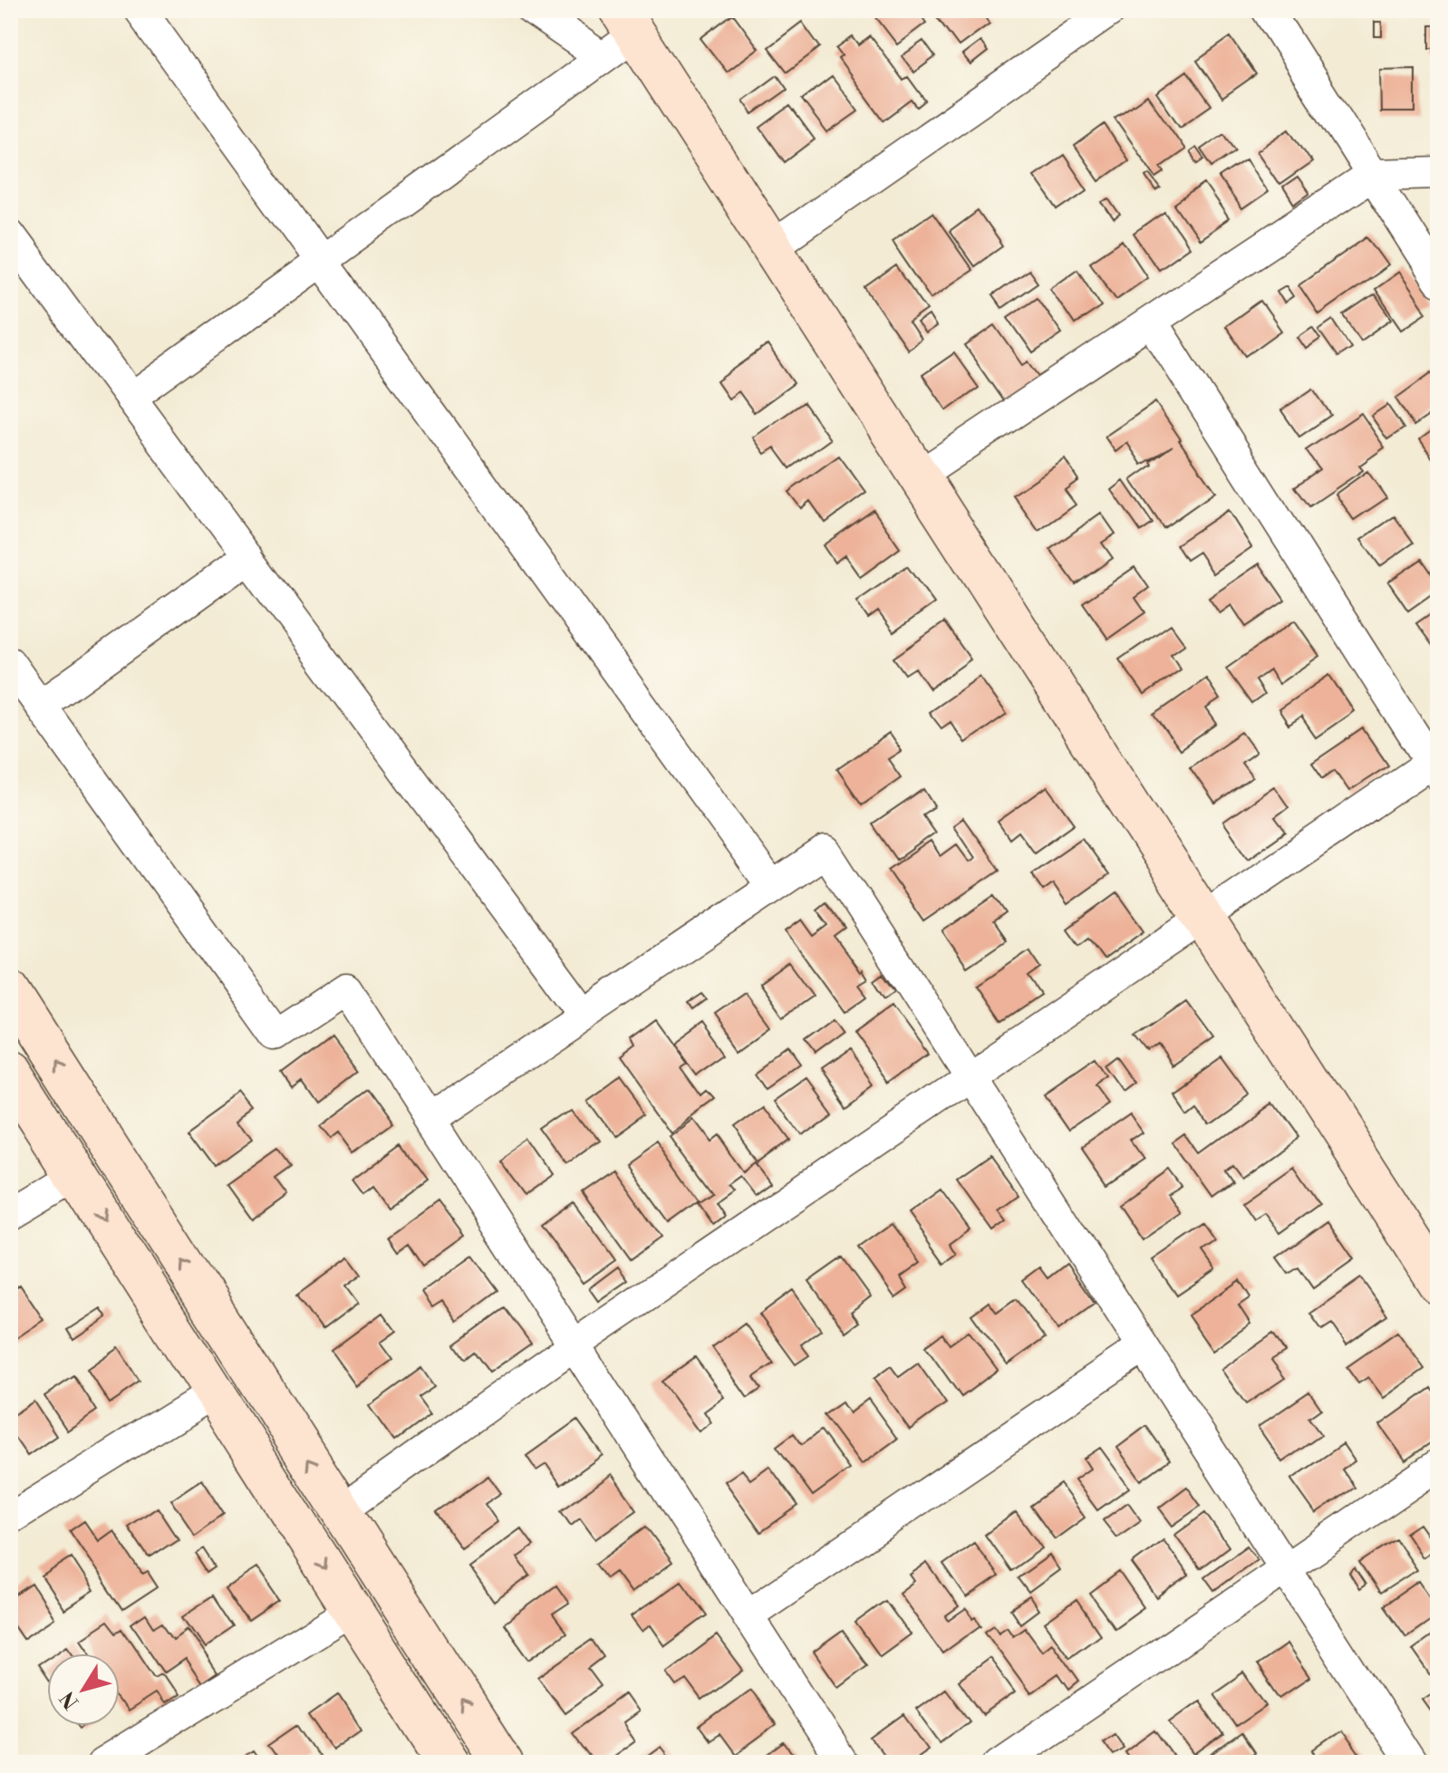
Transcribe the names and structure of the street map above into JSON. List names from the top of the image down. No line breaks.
{"north":"bottom left"}
